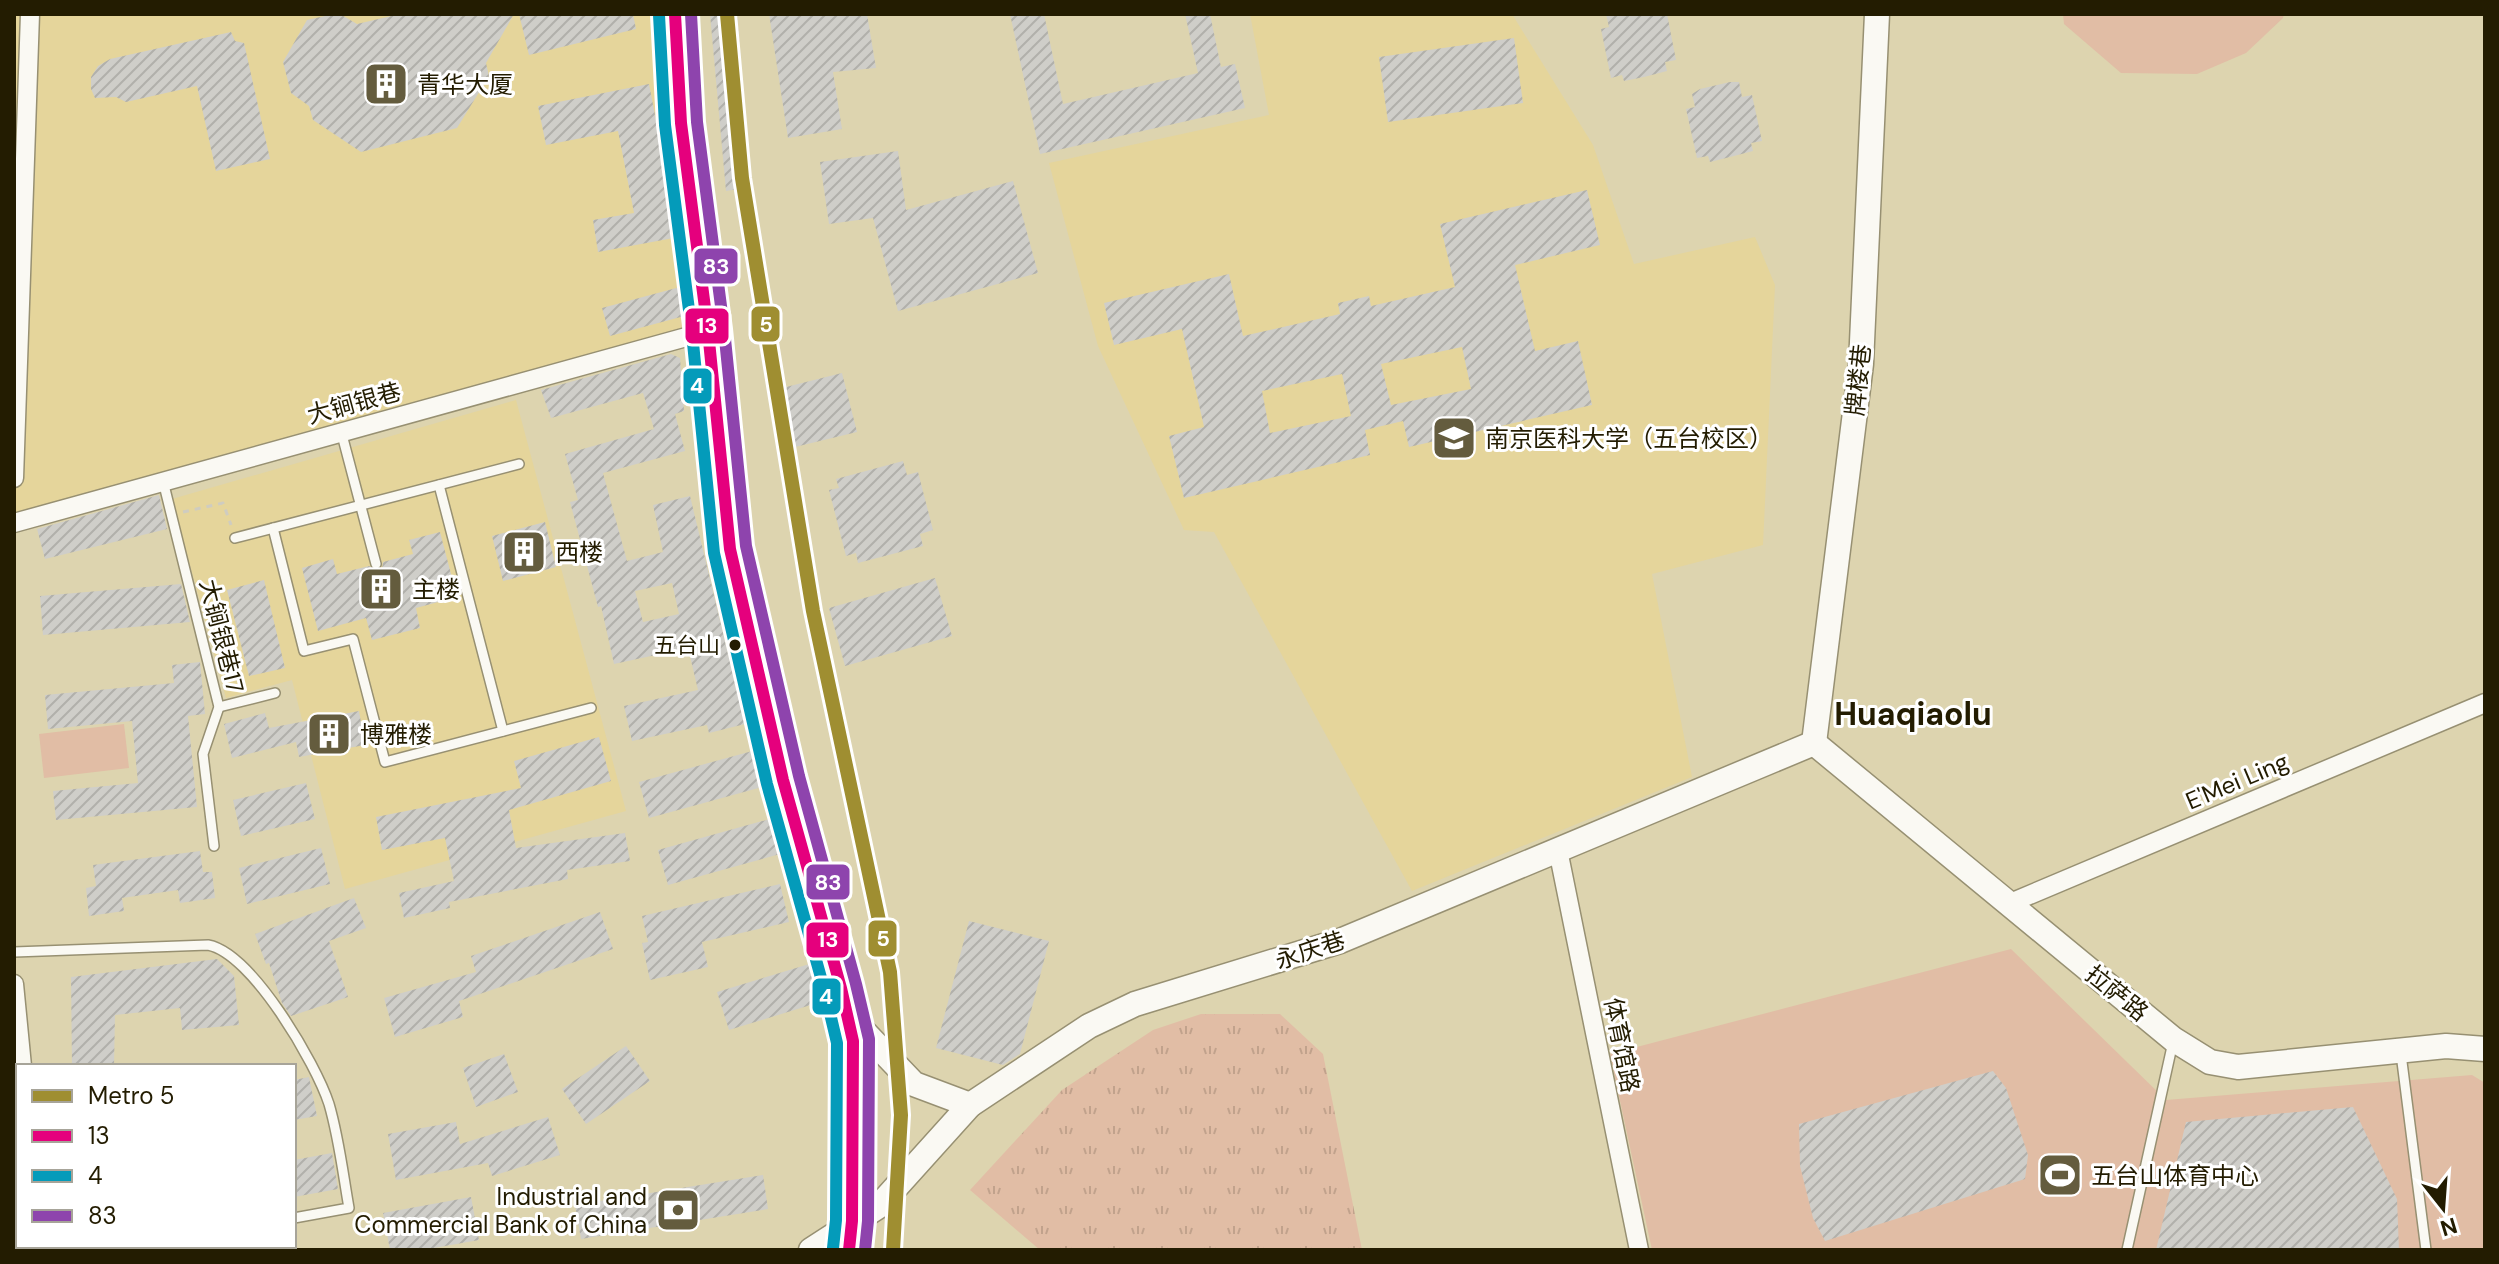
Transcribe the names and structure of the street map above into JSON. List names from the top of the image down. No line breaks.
{"streets":{"street":["牌楼巷","大锏银巷","E'Mei Ling","永庆巷","拉萨路","体育馆路"],"lane":["大锏银巷17"]},"crossings":[["牌楼巷","永庆巷"],["牌楼巷","拉萨路"],["大锏银巷","大锏银巷17"],["E'Mei Ling","拉萨路"],["永庆巷","拉萨路"],["永庆巷","体育馆路"]],"districts":["Huaqiaolu"],"places":{"building":["青华大厦","西楼","主楼","博雅楼"],"school or university":["南京医科大学（五台校区）"],"other":["五台山"],"sports":["五台山体育中心"],"bank":["Industrial and Commercial Bank of China"]},"lines":["metro line 5","transit line 13","transit line 83","transit line 4"],"legend":["Metro 5","13","4","83"],"north":"bottom"}
